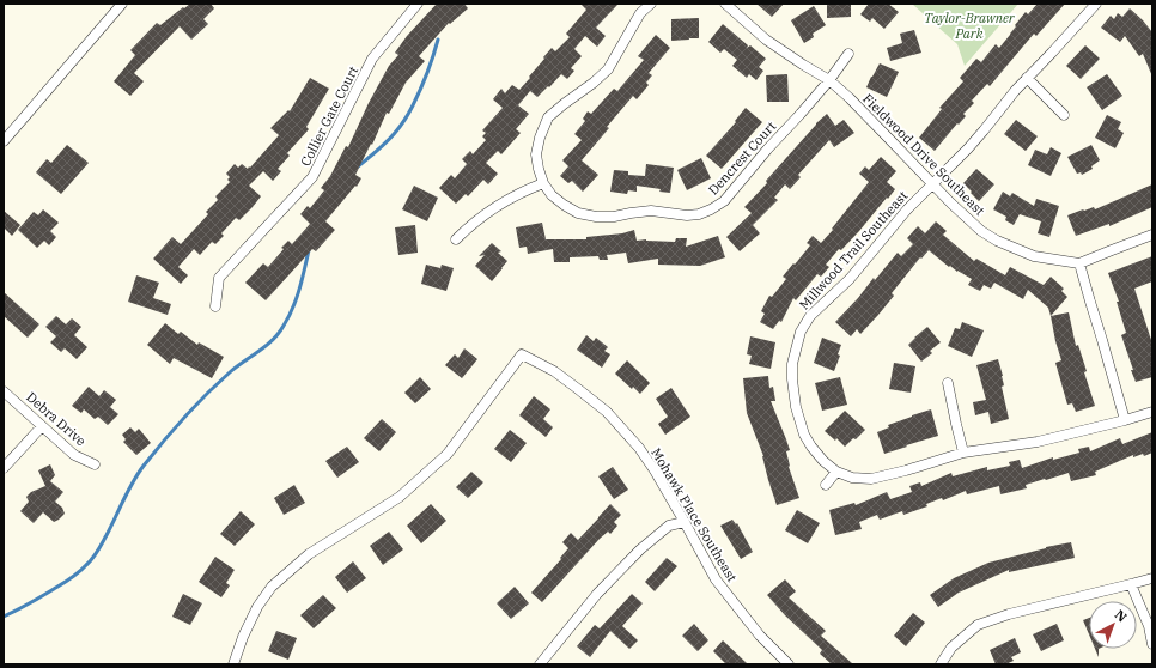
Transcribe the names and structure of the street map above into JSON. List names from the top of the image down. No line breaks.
{"streets":{"street":["Collier Gate Court","Fieldwood Drive Southeast","Dencrest Court","Millwood Trail Southeast","Debra Drive","Mohawk Place Southeast"]},"crossings":[["Fieldwood Drive Southeast","Dencrest Court"],["Fieldwood Drive Southeast","Millwood Trail Southeast"]],"parks":["Taylor-Brawner Park"],"north":"top right"}
